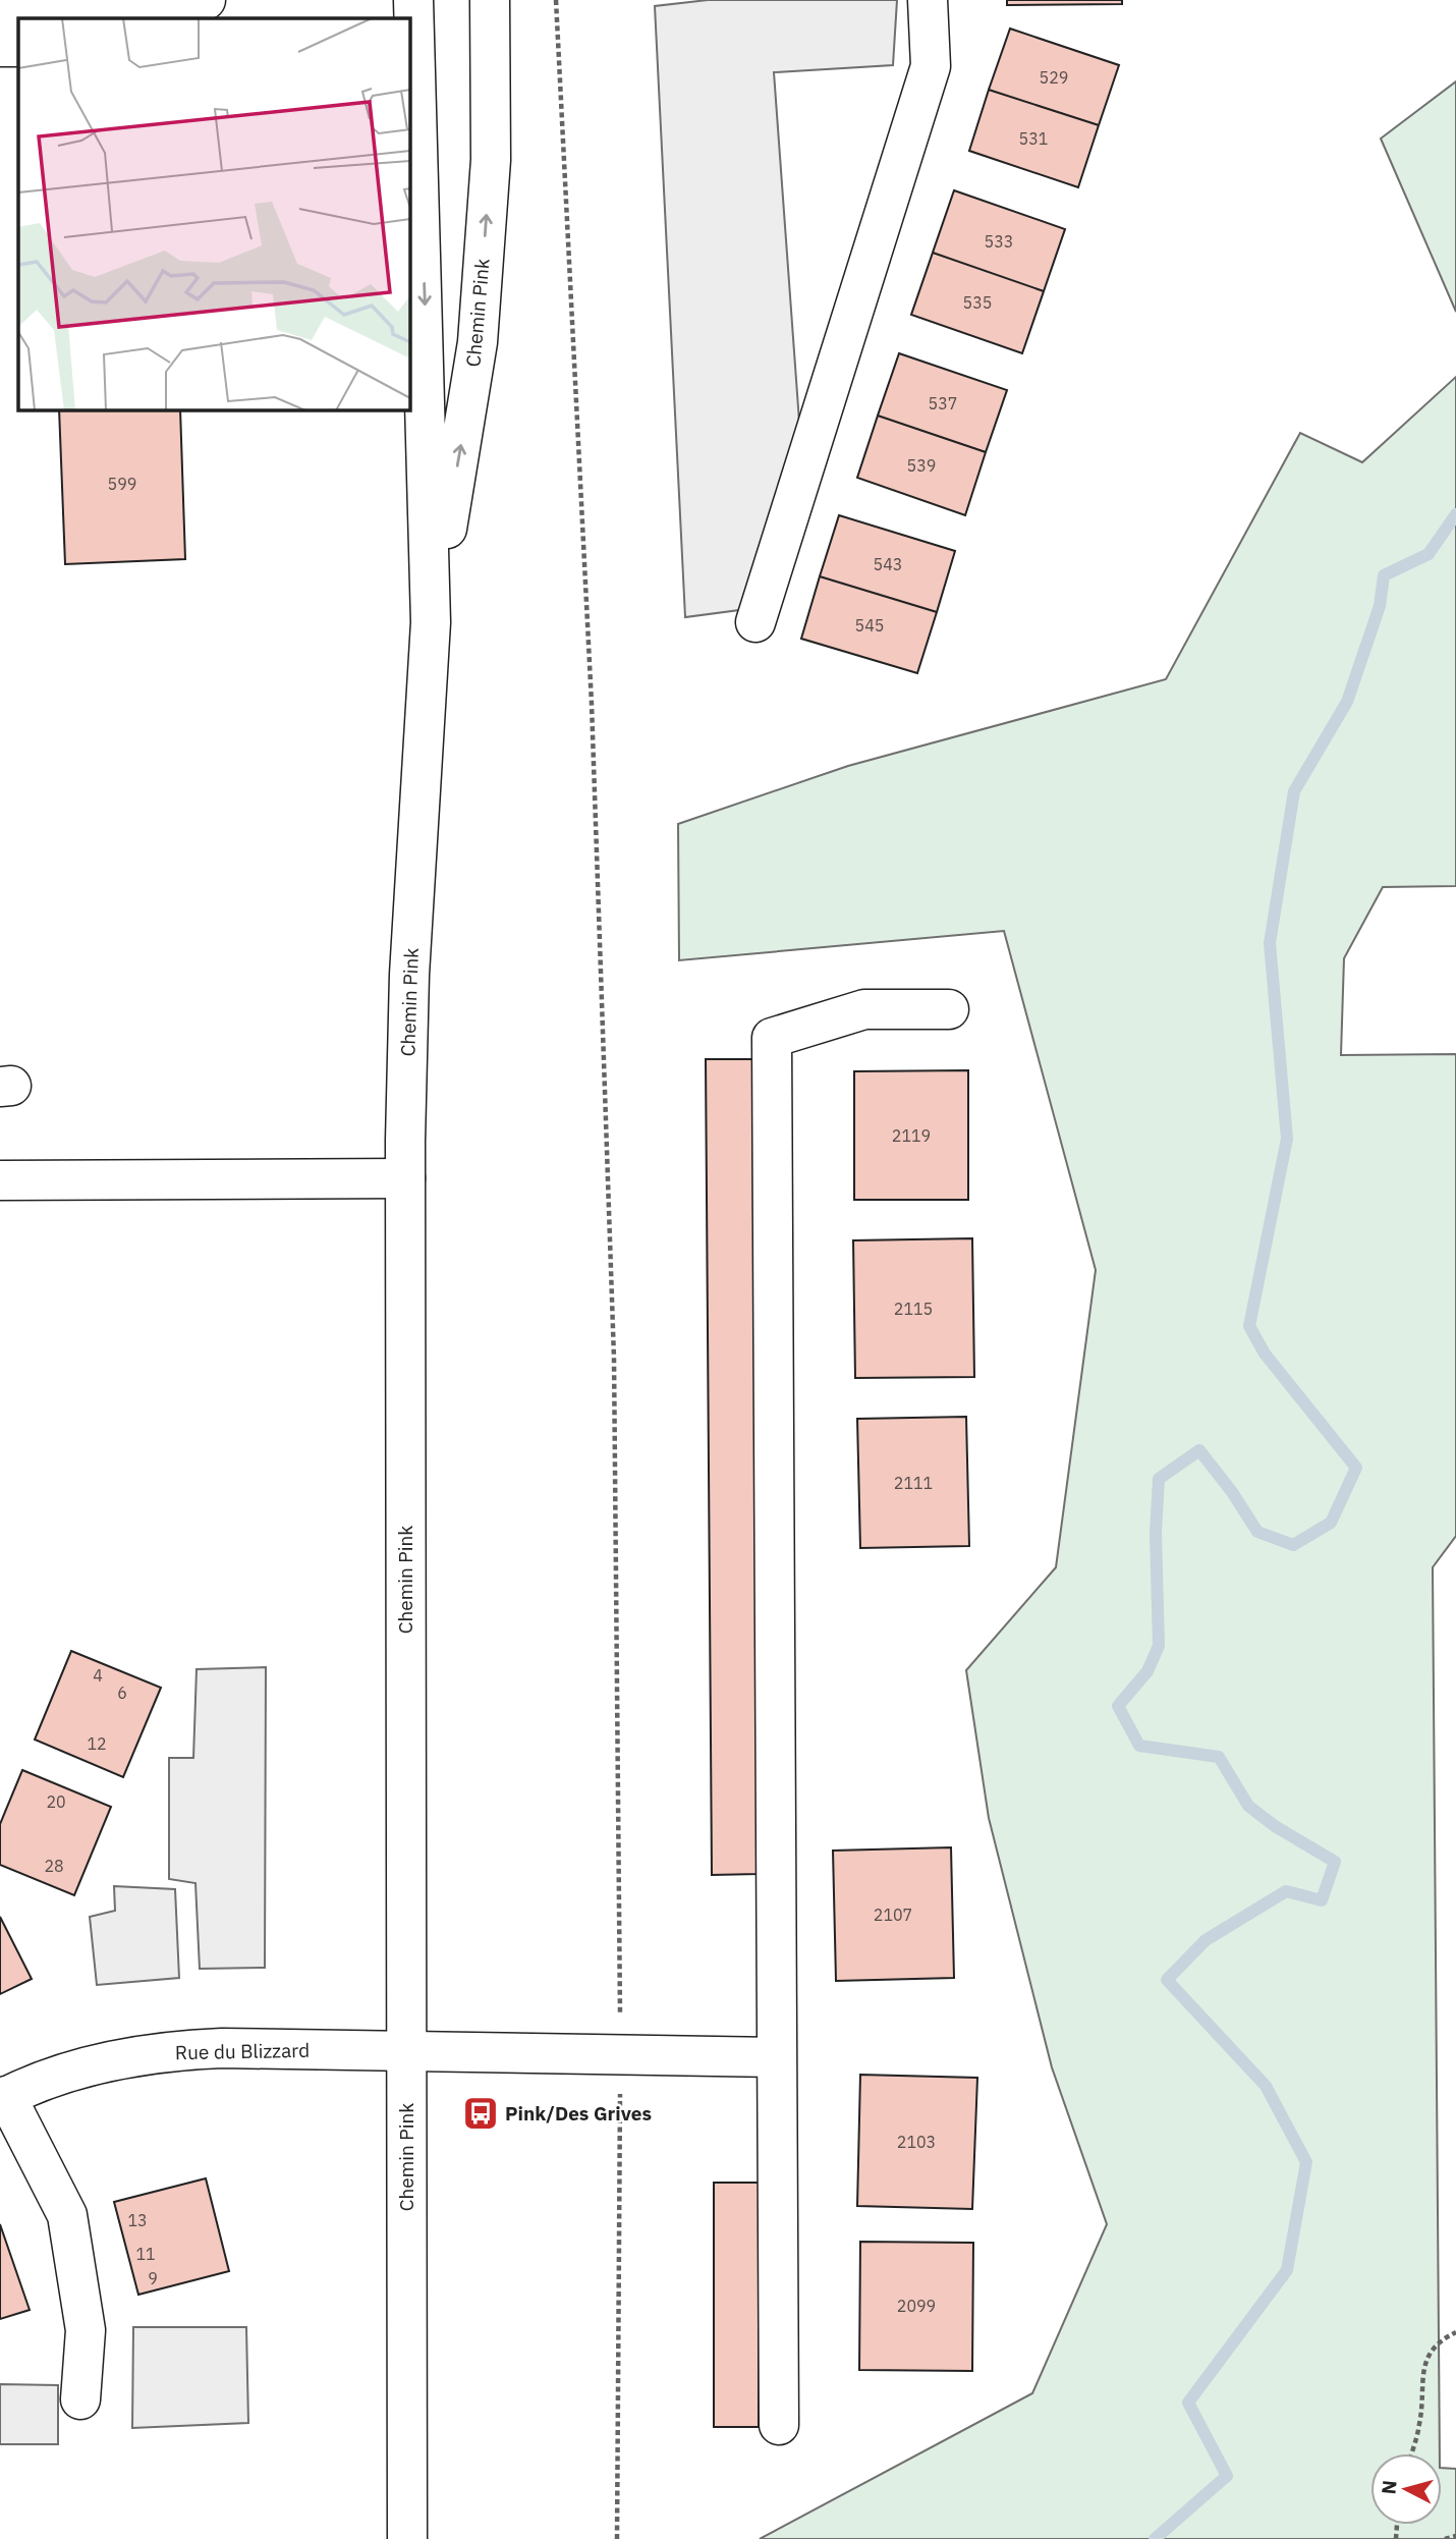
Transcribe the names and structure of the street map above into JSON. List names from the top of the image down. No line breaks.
{"streets":{"main road":["Chemin Pink","Rue du Blizzard"]},"crossings":[["Chemin Pink","Rue du Blizzard"]],"places":{"bus stop":["Pink/Des Grives"]},"house_numbers":["529","531","533","535","537","539","599","543","545","2119","2115","2111","4","6","12","20","28","2107","2103","13","11","9","2099"],"north":"left"}
